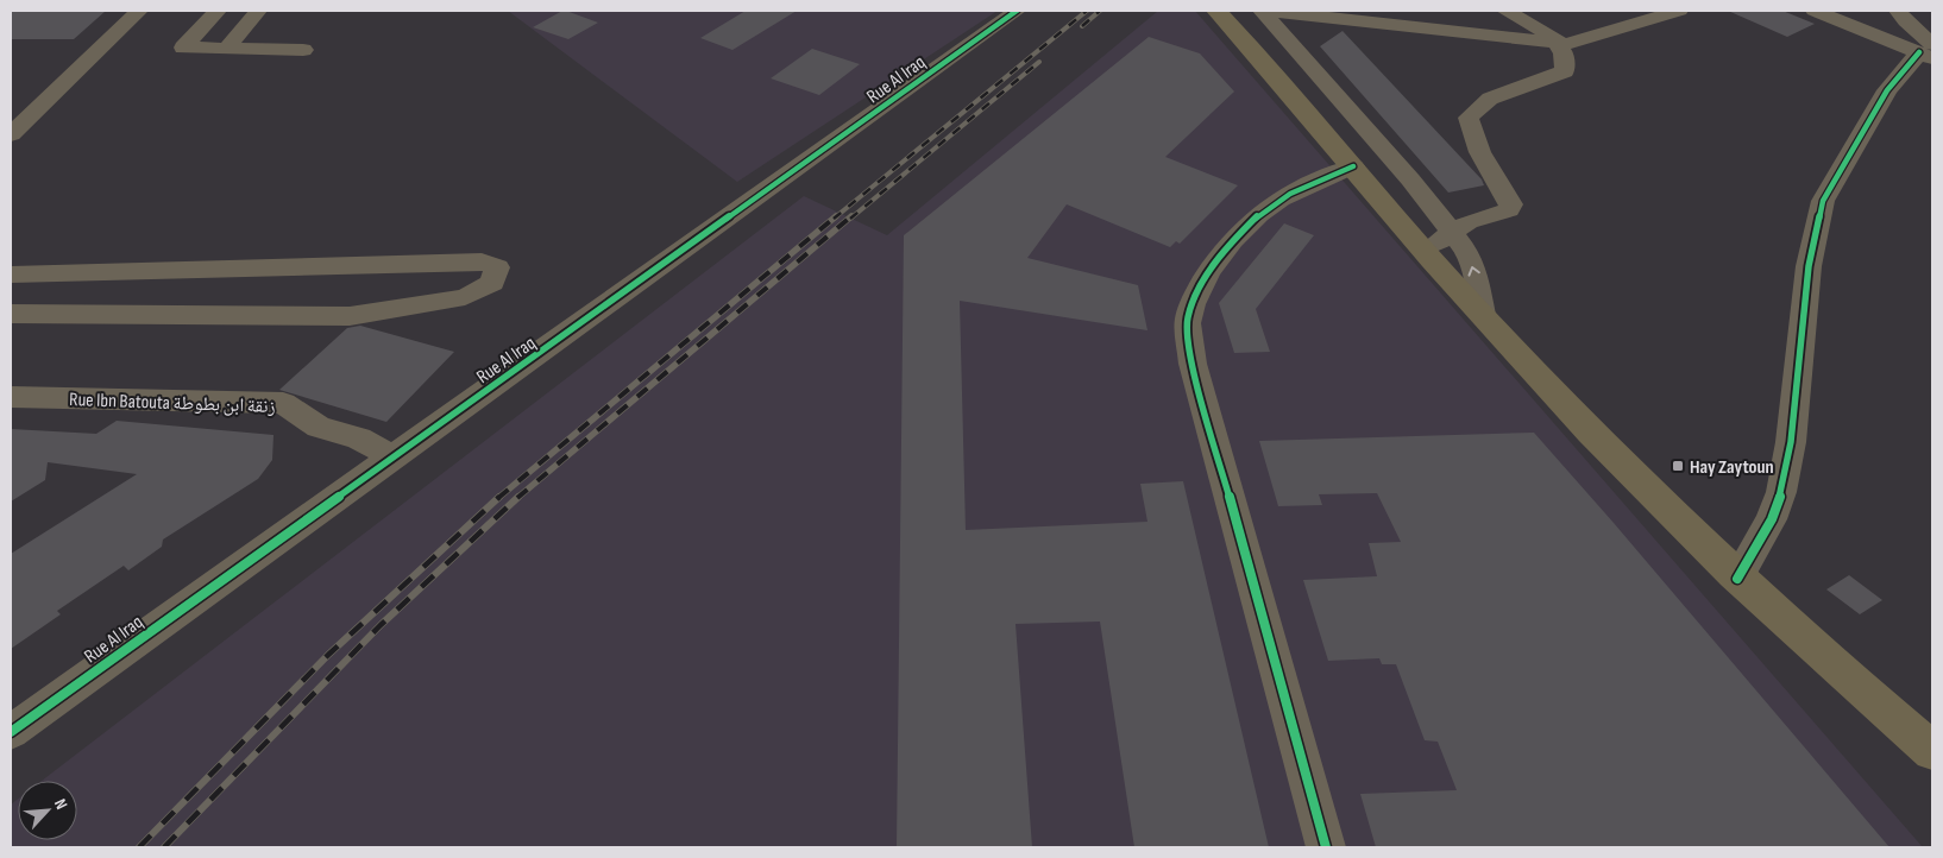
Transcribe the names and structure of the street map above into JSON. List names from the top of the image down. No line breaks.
{"streets":{"street":["Rue Al Iraq","Rue Ibn Batouta زنقة ابن بطوطة"]},"crossings":[["Rue Al Iraq","Rue Ibn Batouta زنقة ابن بطوطة"]],"places":{"transit":["Hay Zaytoun"]},"north":"top right"}
